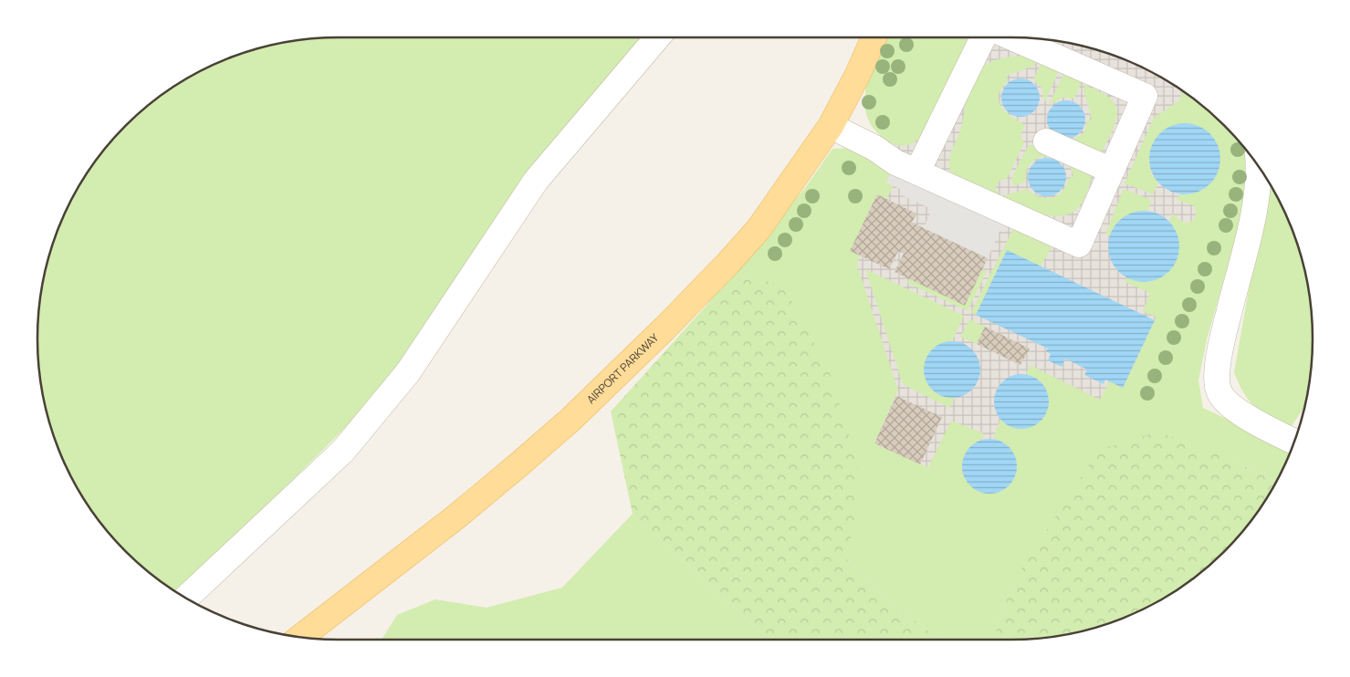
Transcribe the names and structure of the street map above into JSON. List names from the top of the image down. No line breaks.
{"streets":{"main road":["AIRPORT PARKWAY"]}}
